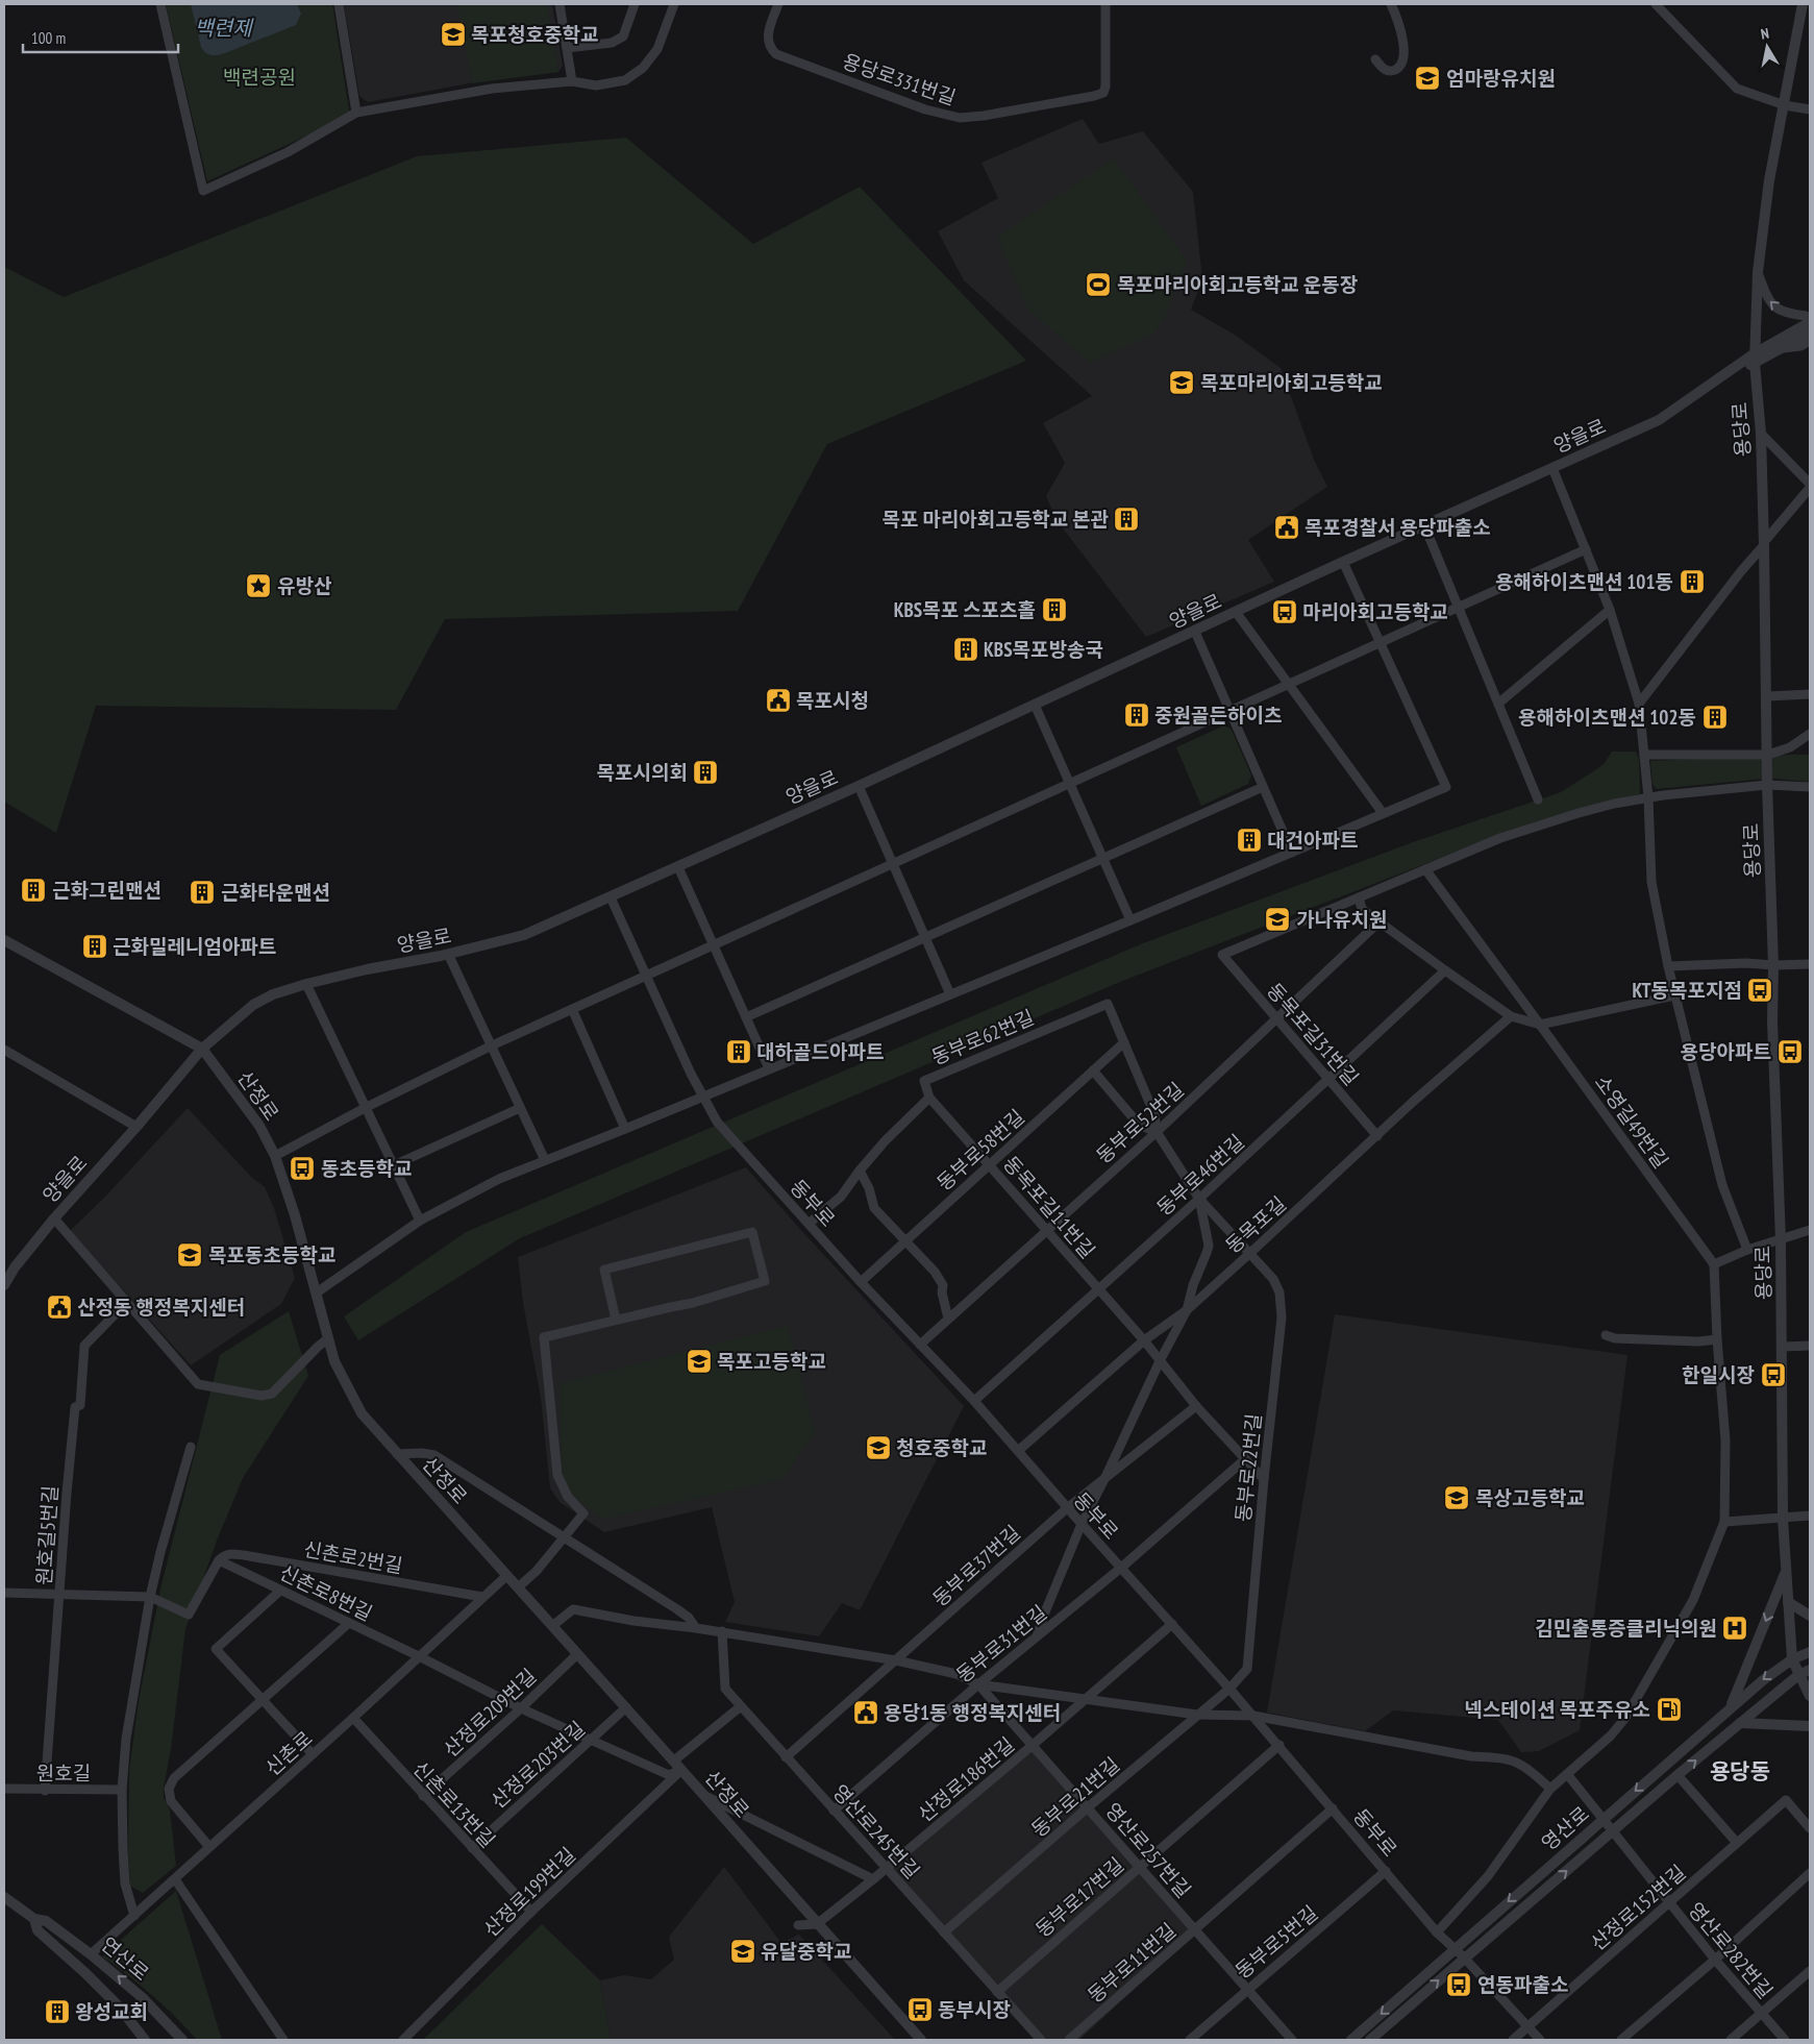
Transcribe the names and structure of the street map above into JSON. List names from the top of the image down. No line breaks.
{"streets":{"street":["용당로331번길","용당로","양을로","동목포길31번길","동부로62번길","산정로","소영길49번길","동부로52번길","동부로58번길","동부로46번길","동부로","동목포길11번길","동목포길","동부로22번길","원호길5번길","신촌로2번길","동부로37번길","신촌로8번길","동부로31번길","산정로209번길","신촌로","산정로203번길","원호길","산정로186번길","동부로21번길","신촌로13번길","영산로","영산로245번길","영산로257번길","산정로199번길","동부로17번길","산정로152번길","동부로5번길","영산로282번길","연산로","동부로11번길"]},"crossings":[["용당로","양을로"],["용당로","영산로"],["양을로","산정로"],["양을로","동부로"],["동목포길31번길","동부로52번길"],["동목포길31번길","동부로46번길"],["동목포길31번길","동목포길"],["동부로62번길","동부로58번길"],["동부로62번길","동부로"],["동부로62번길","동목포길11번길"],["산정로","신촌로8번길"],["산정로","산정로209번길"],["산정로","신촌로"],["산정로","산정로203번길"],["산정로","산정로186번길"],["산정로","산정로199번길"],["동부로52번길","동부로"],["동부로52번길","동목포길11번길"],["동부로58번길","동부로"],["동부로58번길","동목포길11번길"],["동부로46번길","동부로"],["동부로46번길","동목포길11번길"],["동부로46번길","동부로22번길"],["동부로","동목포길"],["동부로","동부로22번길"],["동부로","동부로37번길"],["동부로","동부로31번길"],["동부로","산정로186번길"],["동부로","동부로21번길"],["동부로","영산로"],["동부로","동부로17번길"],["동부로","산정로152번길"],["동부로","동부로5번길"],["동부로","동부로11번길"],["동목포길11번길","동목포길"],["동목포길11번길","동부로22번길"],["동목포길11번길","동부로37번길"],["동목포길11번길","동부로31번길"],["동목포길","동부로22번길"],["동부로22번길","동부로21번길"],["원호길5번길","원호길"],["신촌로2번길","신촌로8번길"],["신촌로2번길","신촌로"],["동부로37번길","영산로245번길"],["신촌로8번길","산정로209번길"],["신촌로8번길","신촌로"],["신촌로8번길","산정로203번길"],["신촌로8번길","산정로199번길"],["동부로31번길","영산로245번길"],["동부로31번길","영산로257번길"],["산정로209번길","신촌로13번길"],["신촌로","신촌로13번길"],["신촌로","연산로"],["산정로203번길","신촌로13번길"],["산정로186번길","영산로245번길"],["산정로186번길","영산로257번길"],["동부로21번길","영산로245번길"],["동부로21번길","영산로257번길"],["신촌로13번길","산정로199번길"],["영산로","영산로282번길"],["영산로245번길","동부로17번길"],["영산로257번길","동부로17번길"],["영산로257번길","동부로5번길"],["영산로257번길","동부로11번길"],["산정로152번길","영산로282번길"]],"districts":["용당동"],"water":["백련제"],"parks":["백련공원"],"places":{"school or university":["목포청호중학교","엄마랑유치원","목포마리아회고등학교","가나유치원","목포동초등학교","목포고등학교","청호중학교","목상고등학교","유달중학교"],"sports":["목포마리아회고등학교 운동장"],"building":["목포 마리아회고등학교 본관","용해하이츠맨션 101동","KBS목포 스포츠홀","KBS목포방송국","중원골든하이츠","용해하이츠맨션 102동","목포시의회","대건아파트","근화그린맨션","근화타운맨션","근화밀레니엄아파트","대하골드아파트","왕성교회"],"public building":["목포경찰서 용당파출소","목포시청","산정동 행정복지센터","용당1동 행정복지센터"],"place":["유방산"],"bus stop":["마리아회고등학교","KT동목포지점","용당아파트","동초등학교","한일시장","연동파출소","동부시장"],"hospital":["김민출통증클리닉의원"],"fuel station":["넥스테이션 목포주유소"]},"scale_bar":"100 m","north":"top"}
